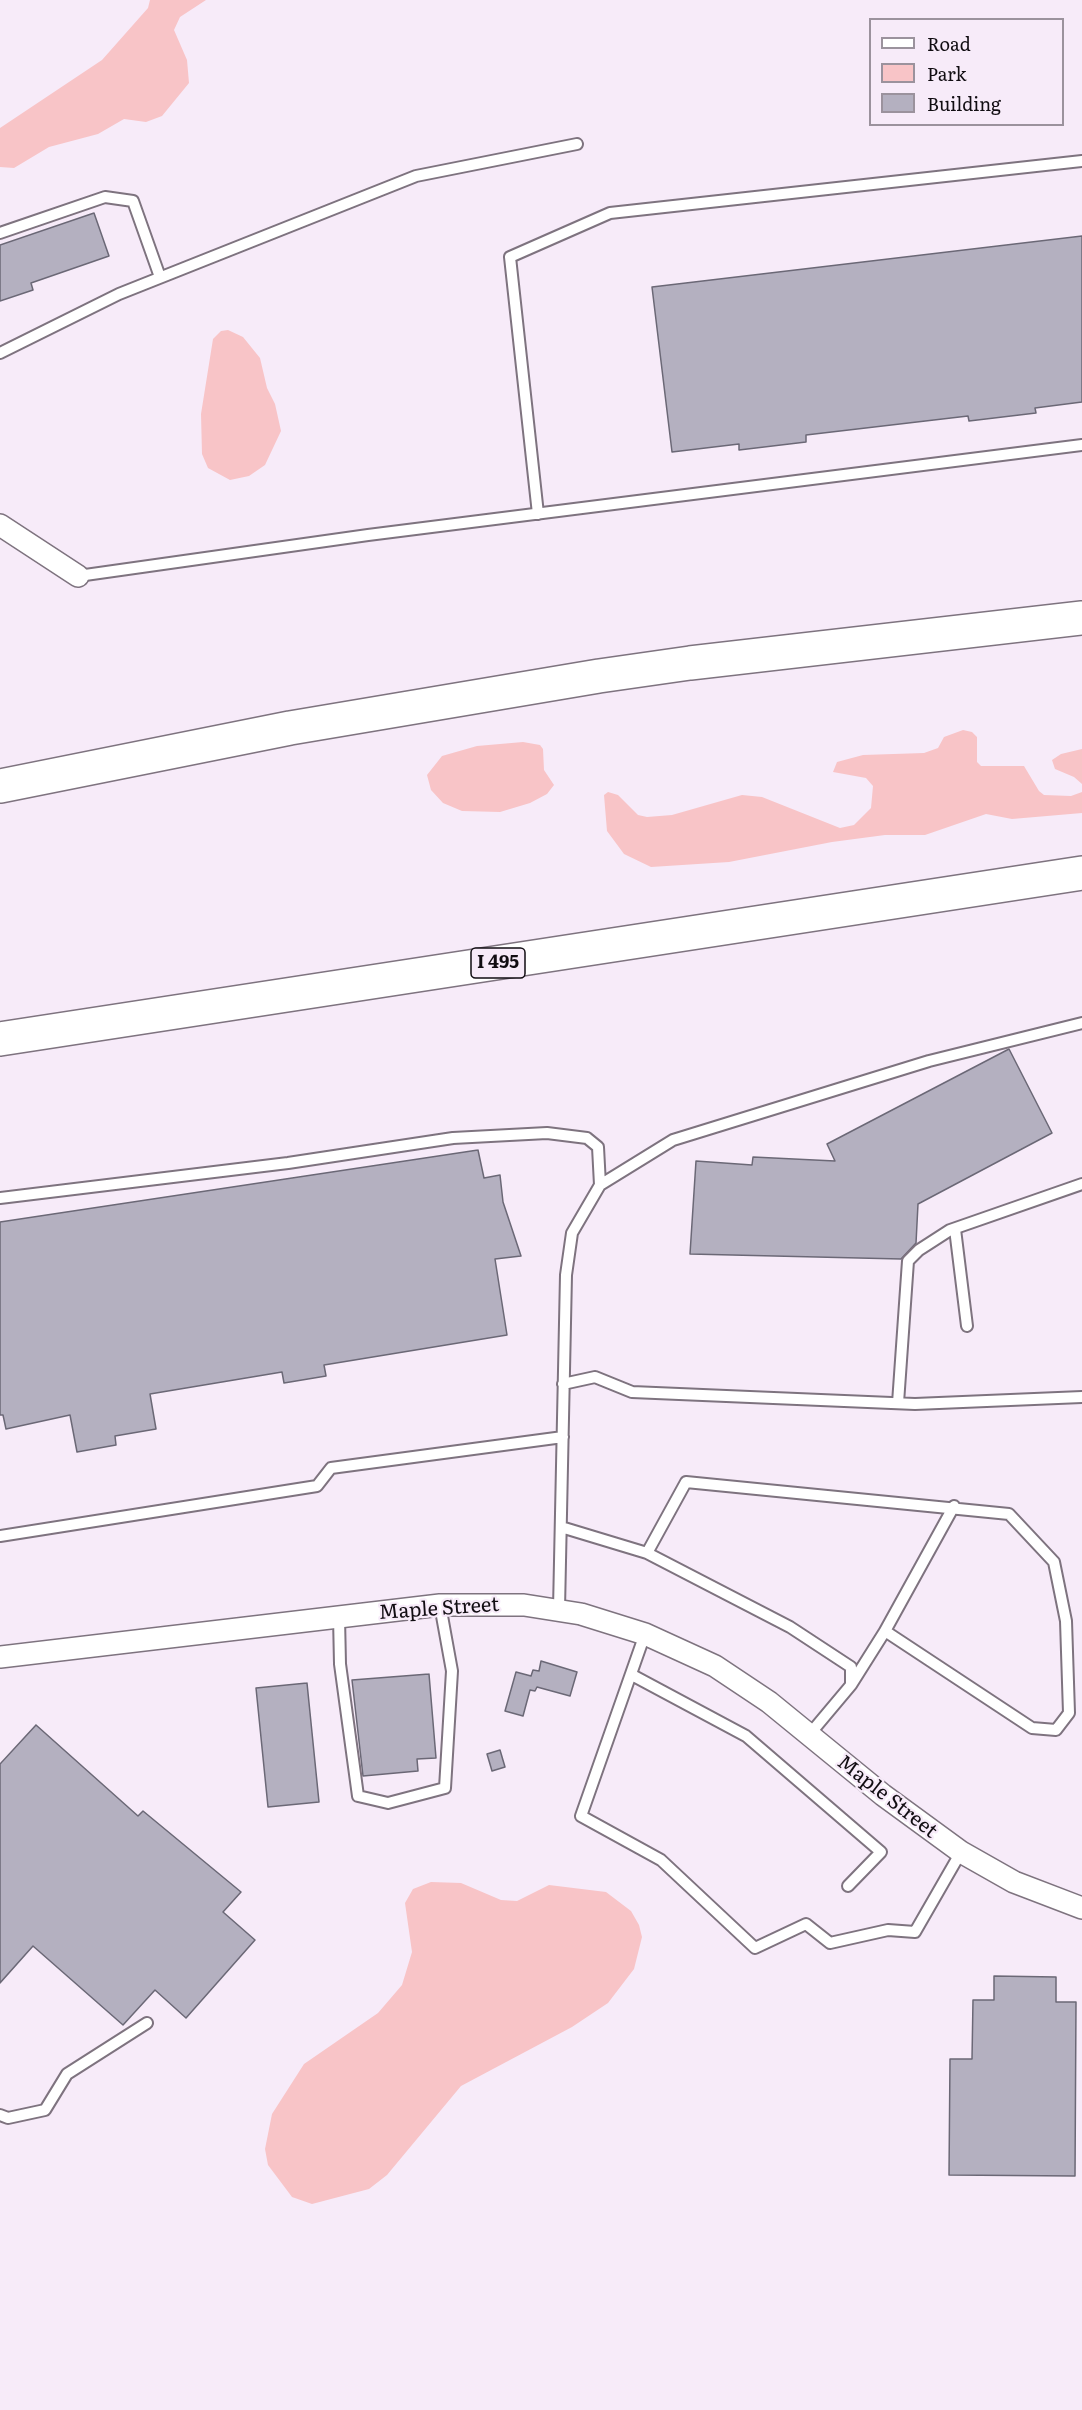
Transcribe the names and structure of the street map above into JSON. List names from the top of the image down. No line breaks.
{"streets":{"highway":["I 495"],"street":["Maple Street"]},"legend":["Road","Park","Building"]}
